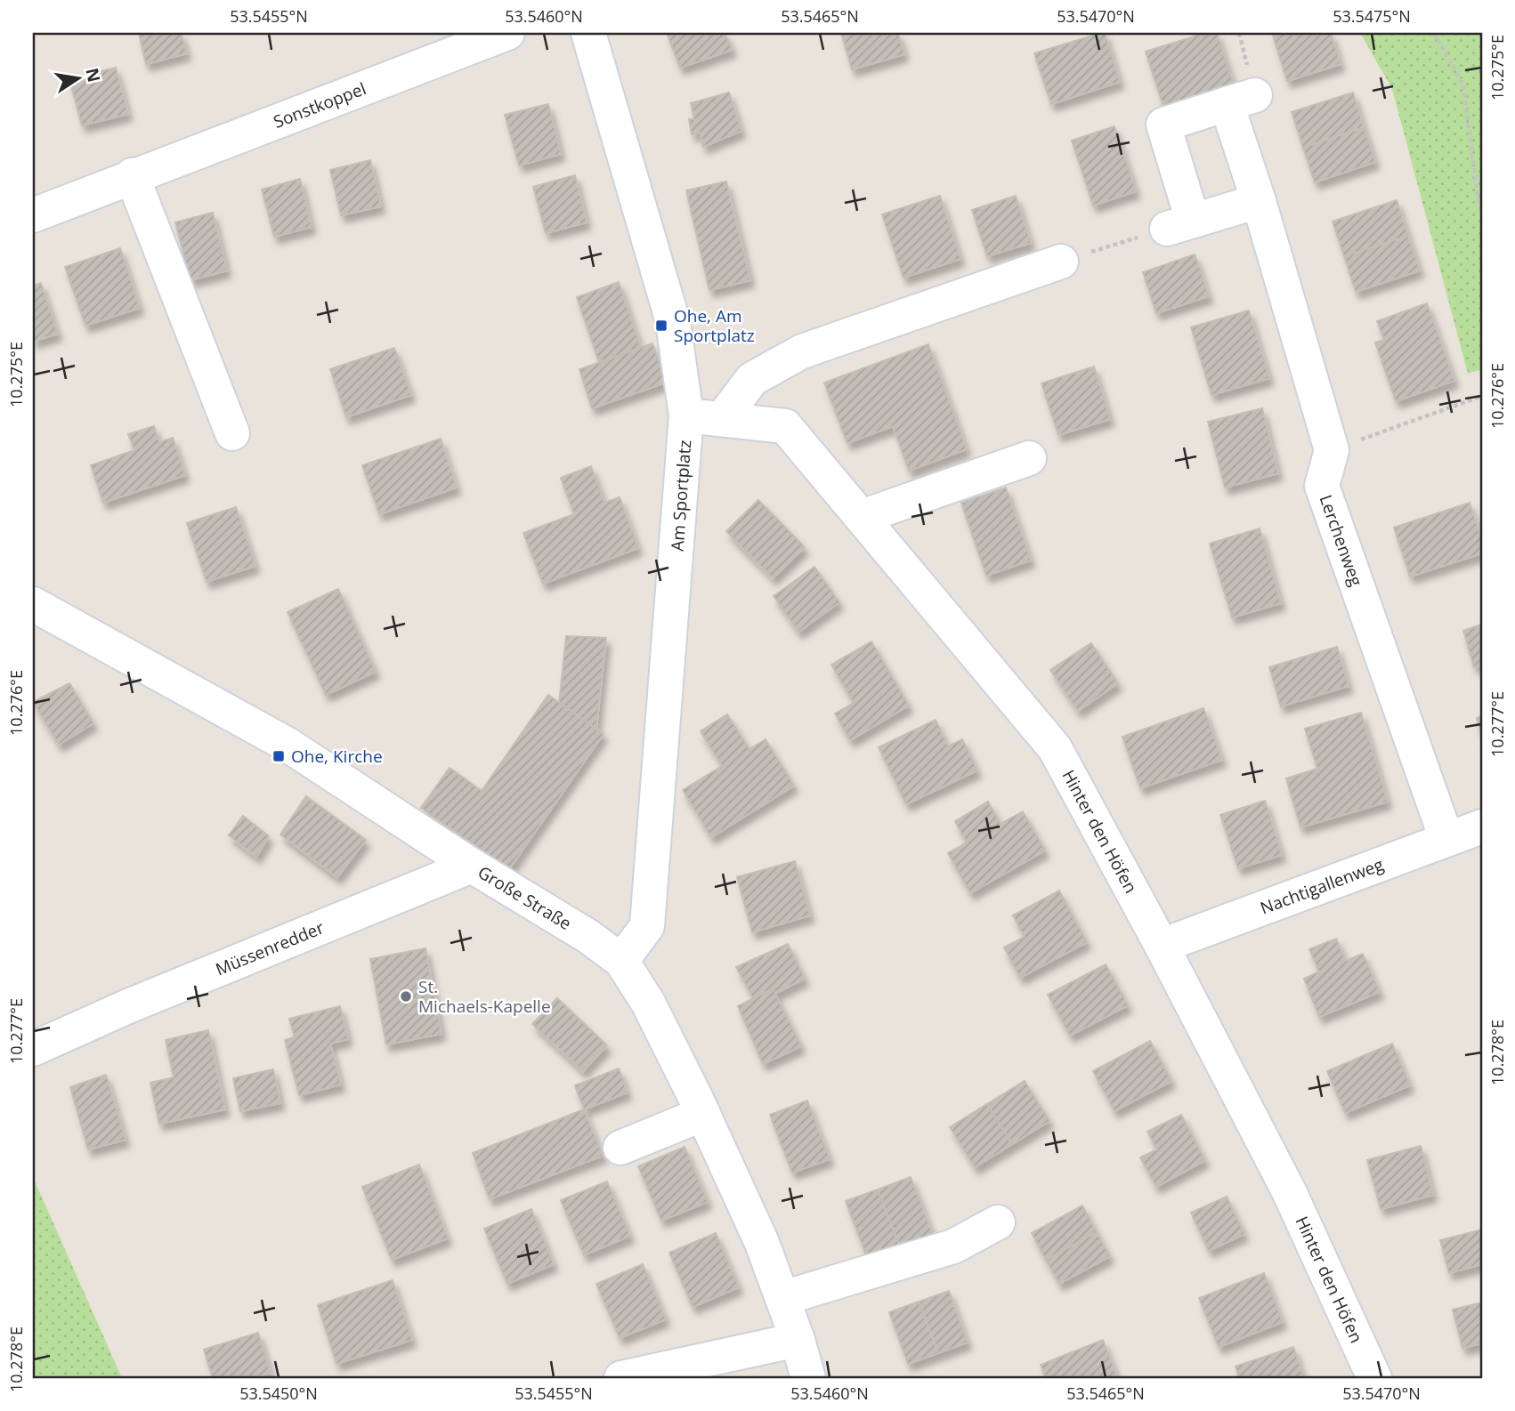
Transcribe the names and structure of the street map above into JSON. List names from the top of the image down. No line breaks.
{"streets":{"street":["Sonstkoppel","Am Sportplatz","Lerchenweg","Hinter den Höfen","Nachtigallenweg","Große Straße","Müssenredder"]},"crossings":[["Am Sportplatz","Hinter den Höfen"],["Am Sportplatz","Große Straße"],["Lerchenweg","Nachtigallenweg"],["Hinter den Höfen","Nachtigallenweg"],["Große Straße","Müssenredder"]],"places":{"transit":["Ohe, Am Sportplatz","Ohe, Kirche"],"other":["St. Michaels-Kapelle"]},"north":"right","coordinates":["53.5455°N","53.5460°N","53.5465°N","53.5470°N","53.5475°N","10.275°E","10.276°E","10.277°E","10.278°E","53.5450°N"]}
